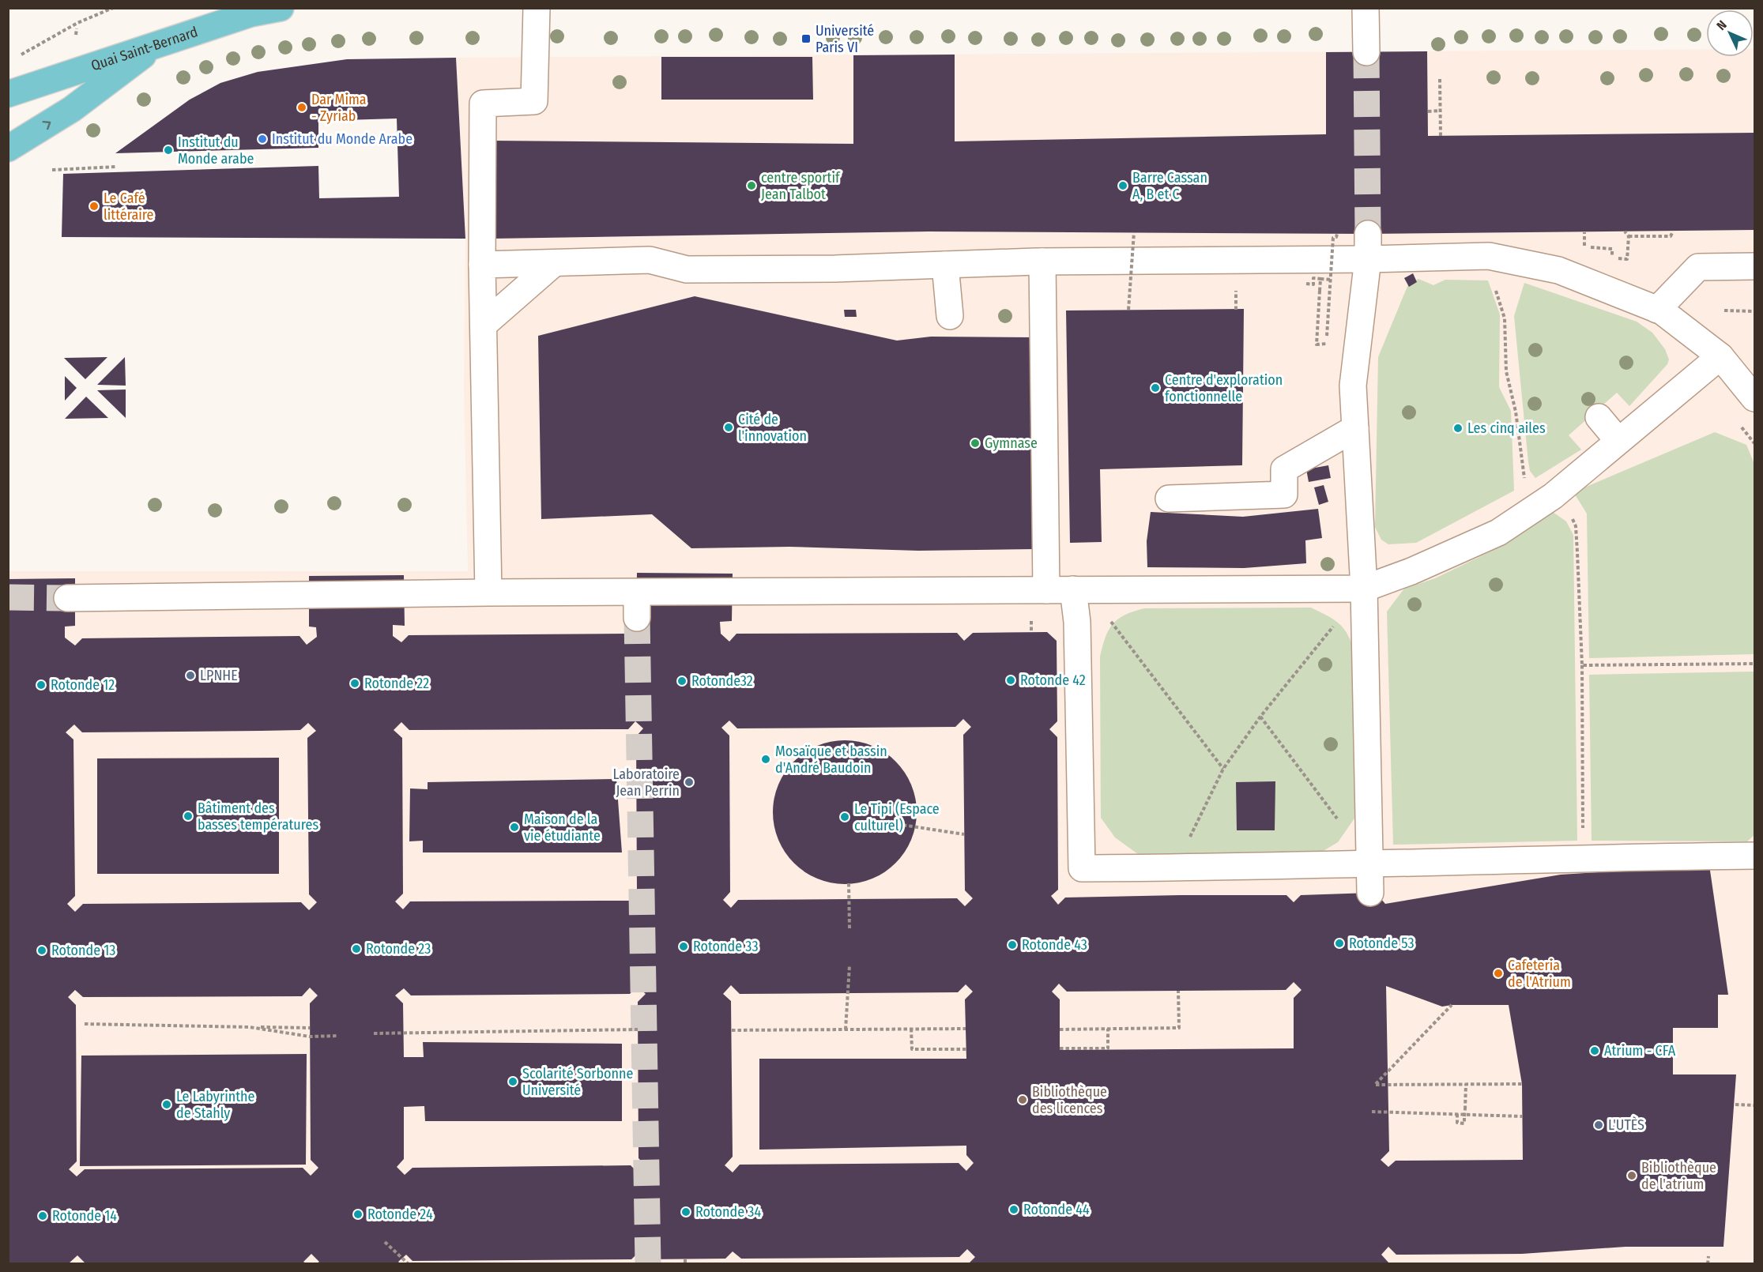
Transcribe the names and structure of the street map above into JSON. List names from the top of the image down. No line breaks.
{"streets":{"main road":["Quai Saint-Bernard"]},"places":{"transit":["Université Paris VI"],"other":["Dar Mima - Zyriab","Institut du Monde Arabe","Institut du Monde arabe","centre sportif Jean Talbot","Barre Cassan A, B et C","Le Café littéraire","Centre d'exploration fonctionnelle","Cité de l'innovation","Les cinq ailes","Gymnase","LPNHE","Rotonde 42","Rotonde32","Rotonde 22","Rotonde 12","Mosaïque et bassin d'André Baudoin","Laboratoire Jean Perrin","Bâtiment des basses températures","Le Tipi (Espace culturel)","Maison de la vie étudiante","Rotonde 53","Rotonde 43","Rotonde 33","Rotonde 23","Rotonde 13","Cafeteria de l'Atrium","Atrium - CFA","Scolarité Sorbonne Université","Bibliothèque des licences","Le Labyrinthe de Stahly","L'UTÈS","Bibliothèque de l'atrium","Rotonde 44","Rotonde 34","Rotonde 24","Rotonde 14"]},"north":"top left"}
